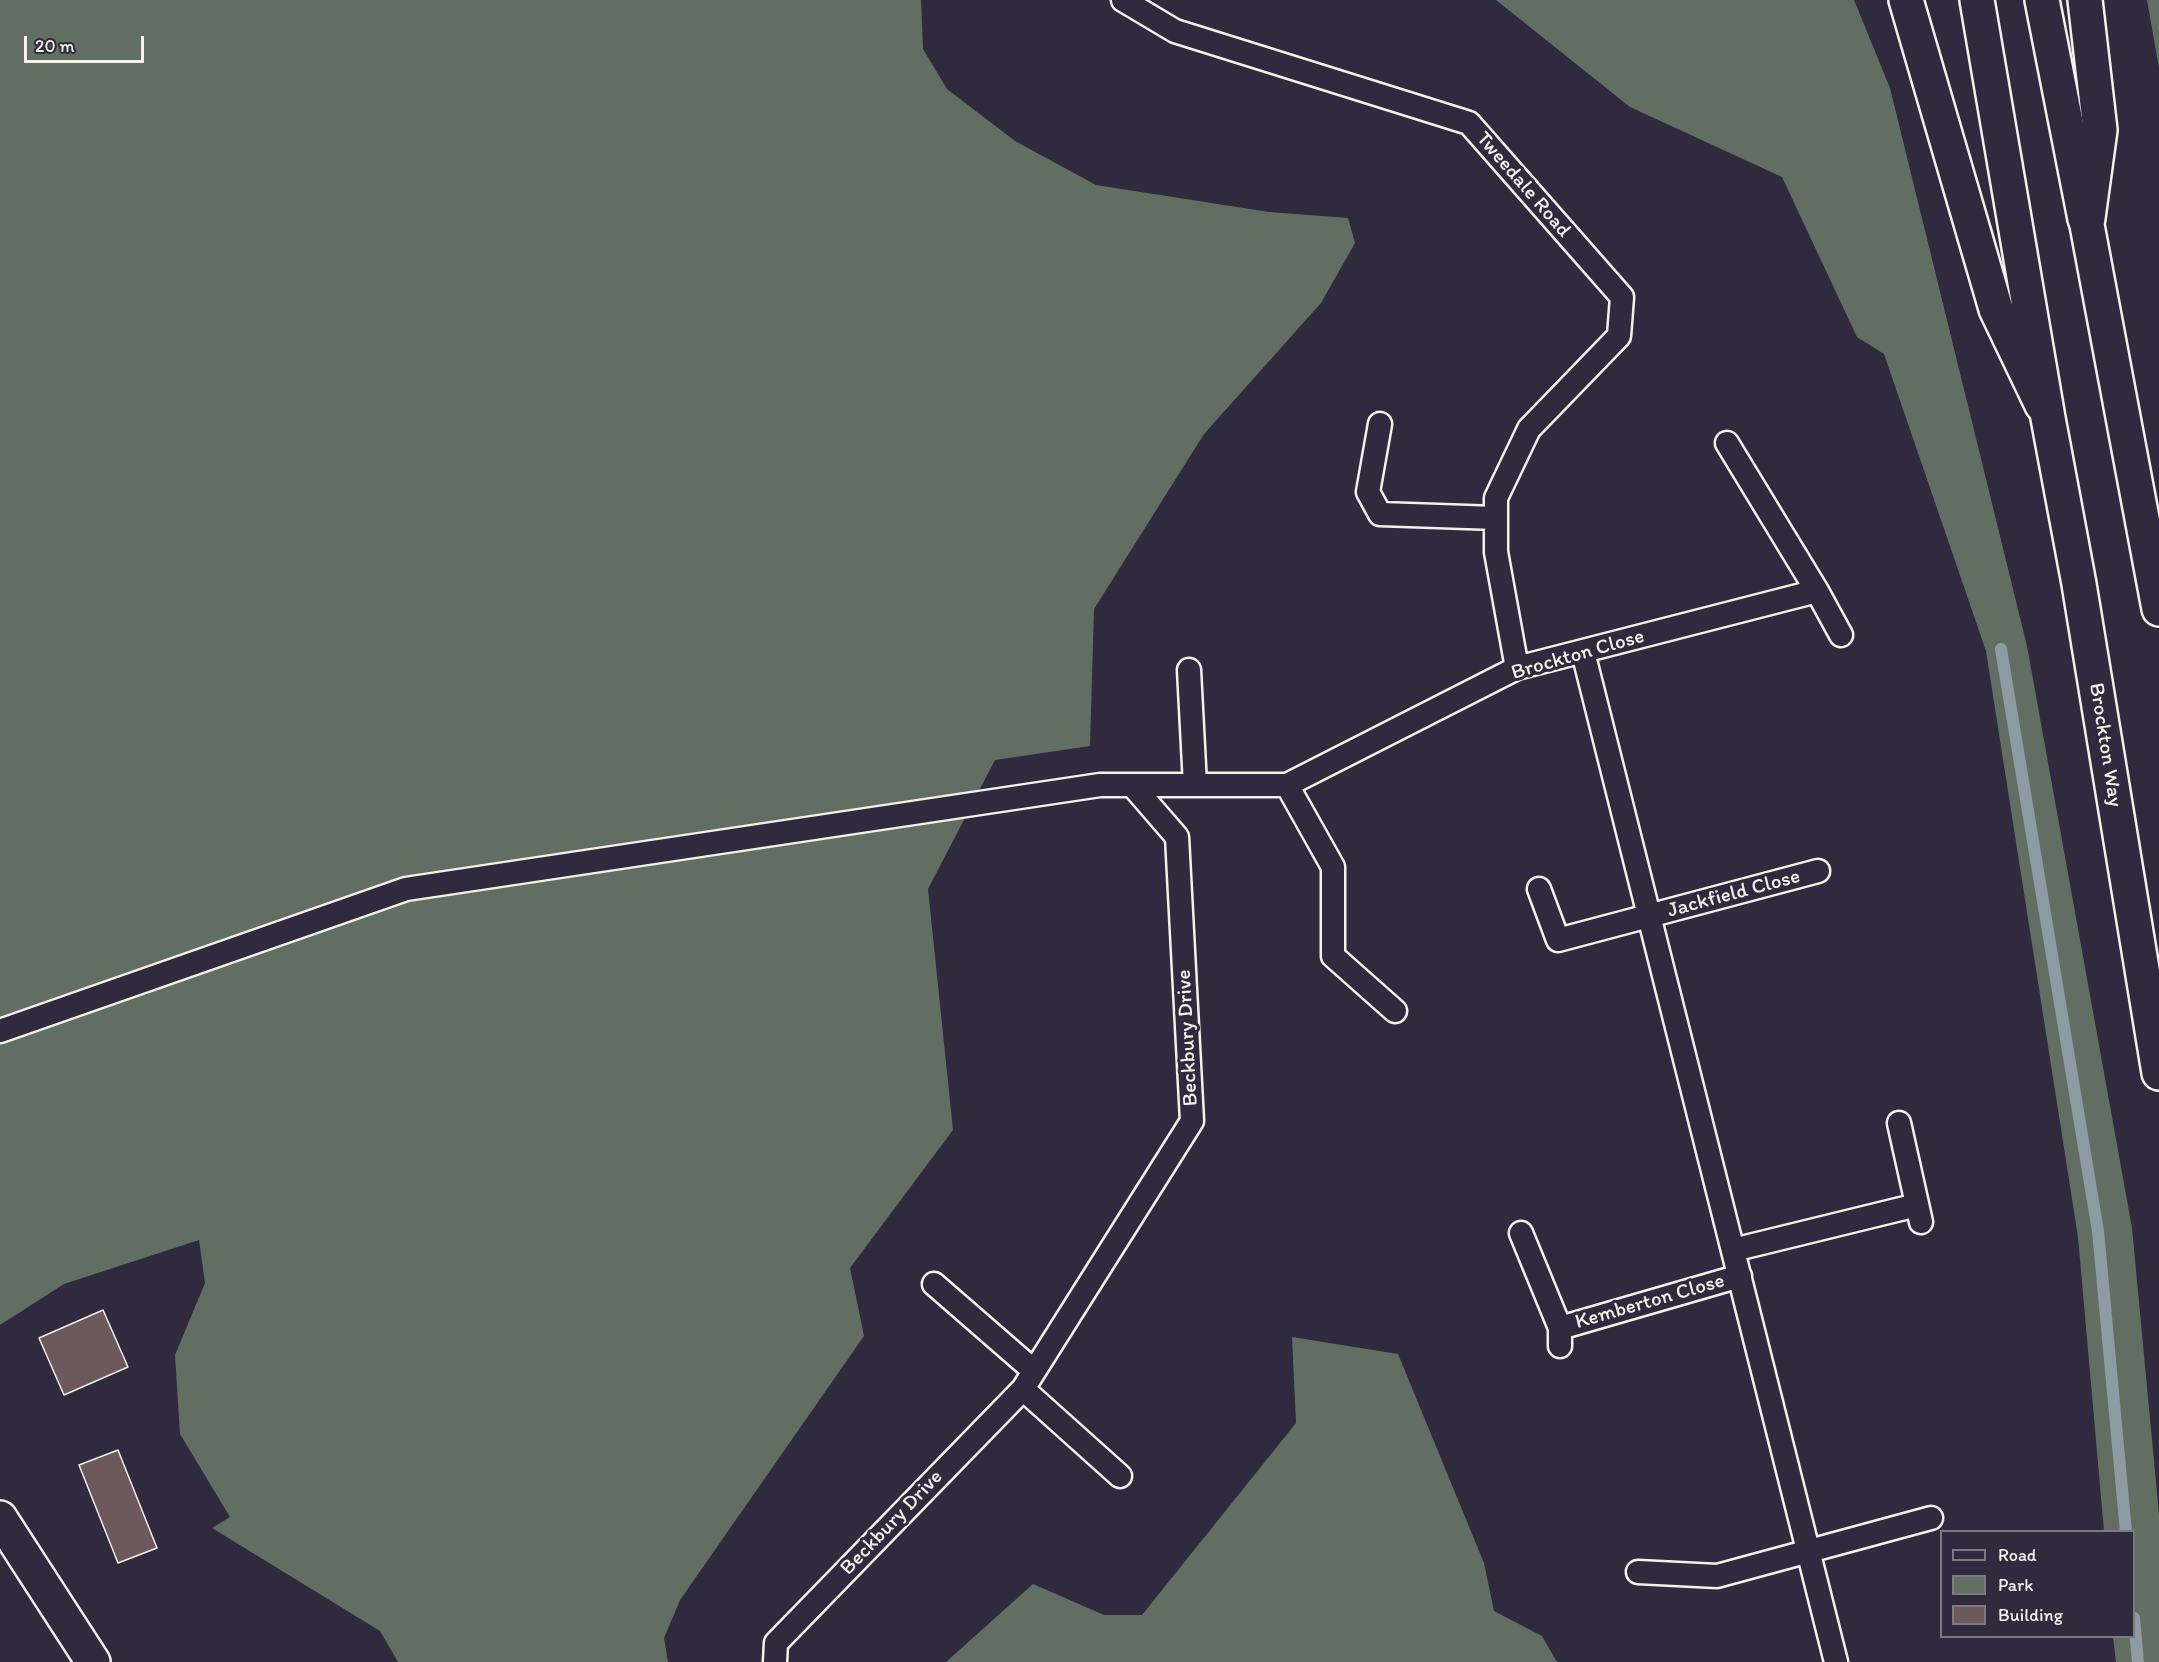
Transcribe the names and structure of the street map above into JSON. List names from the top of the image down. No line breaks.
{"streets":{"main road":["Brockton Way"],"lane":["Tweedale Road","Brockton Close","Jackfield Close","Beckbury Drive","Kemberton Close"]},"crossings":[["Tweedale Road","Brockton Close"]],"legend":["Road","Park","Building"],"scale_bar":"20 m"}
